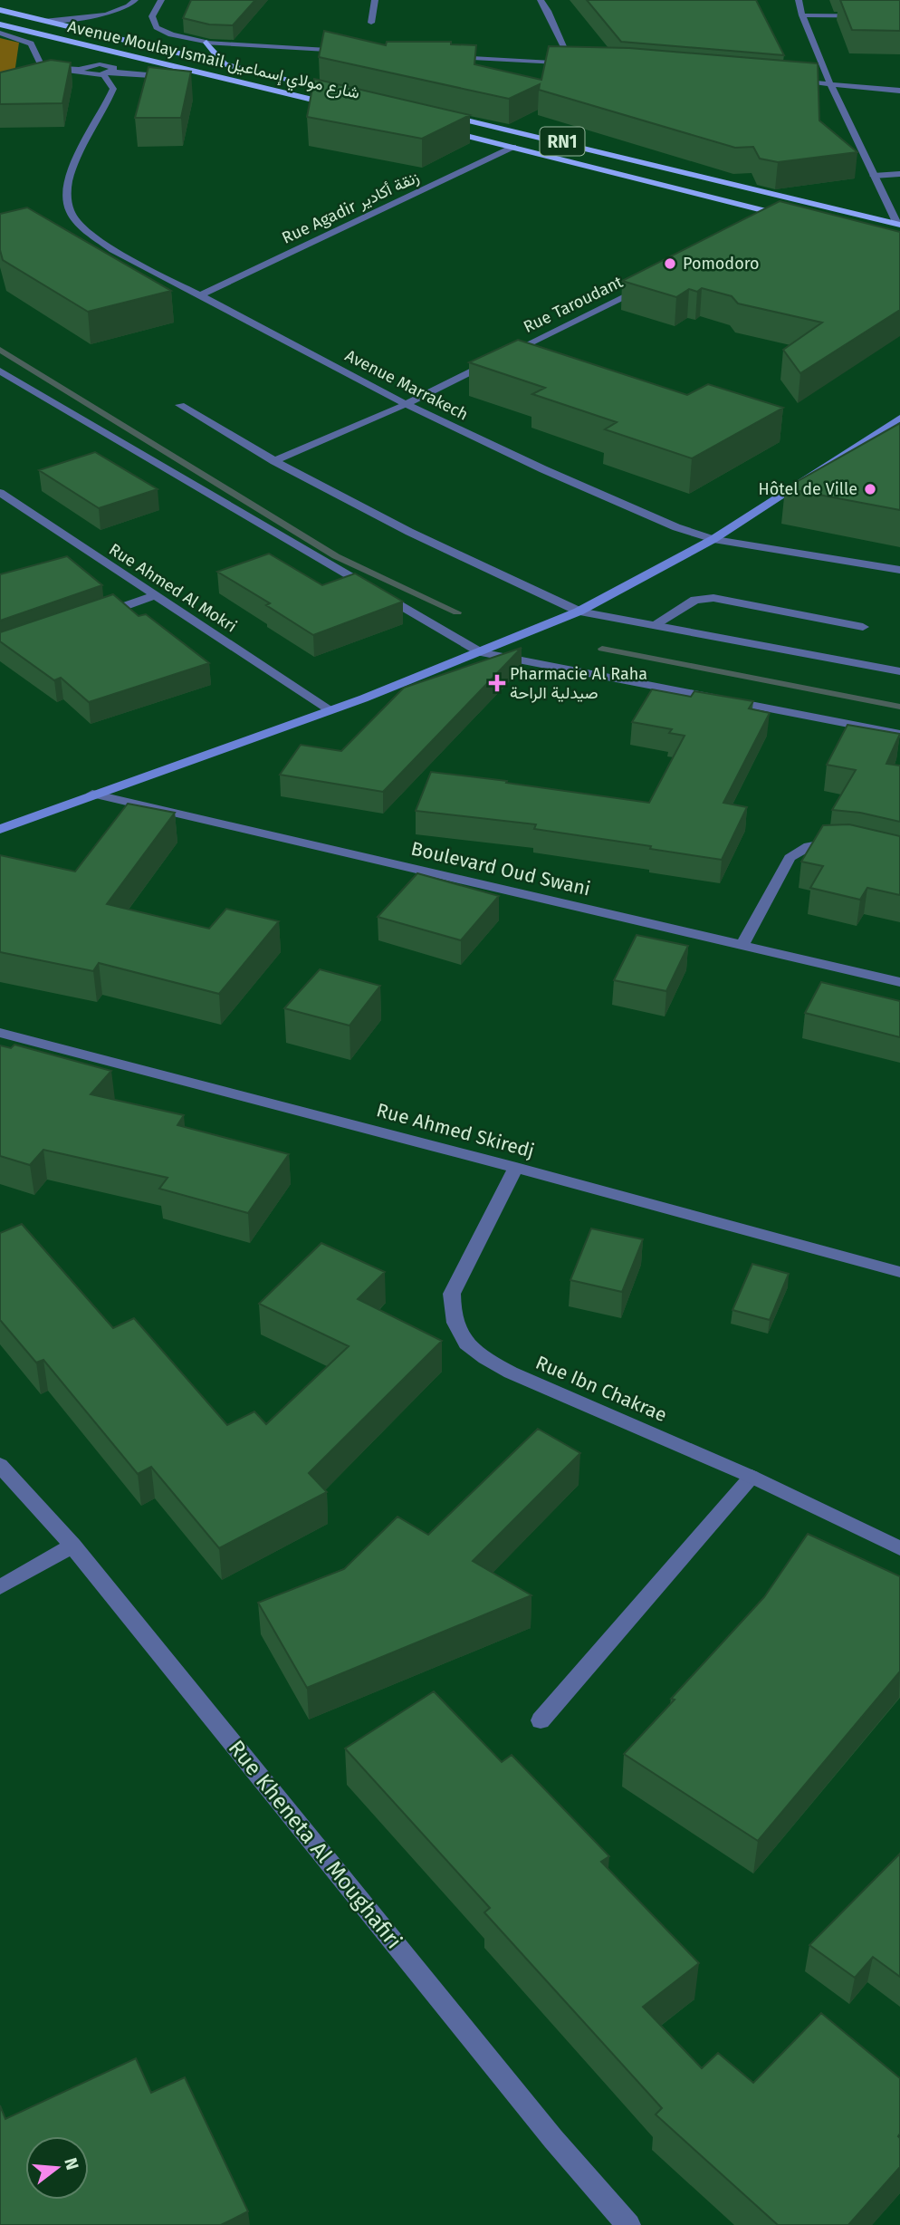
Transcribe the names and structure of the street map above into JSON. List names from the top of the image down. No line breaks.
{"streets":{"highway":["Avenue Moulay Ismail شارع مولاي إسماعيل","RN1"],"street":["Rue Agadir زنقة أكادير","Rue Taroudant","Avenue Marrakech","Rue Ahmed Al Mokri","Boulevard Oud Swani","Rue Ahmed Skiredj","Rue Ibn Chakrae","Rue Kheneta Al Moughafiri"]},"crossings":[["RN1","Rue Agadir زنقة أكادير"],["Rue Agadir زنقة أكادير","Avenue Marrakech"],["Rue Taroudant","Avenue Marrakech"],["Rue Ahmed Skiredj","Rue Ibn Chakrae"]],"places":{"other":["Pomodoro","Hôtel de Ville"],"health":["Pharmacie Al Raha صيدلية الراحة"]},"north":"right"}
